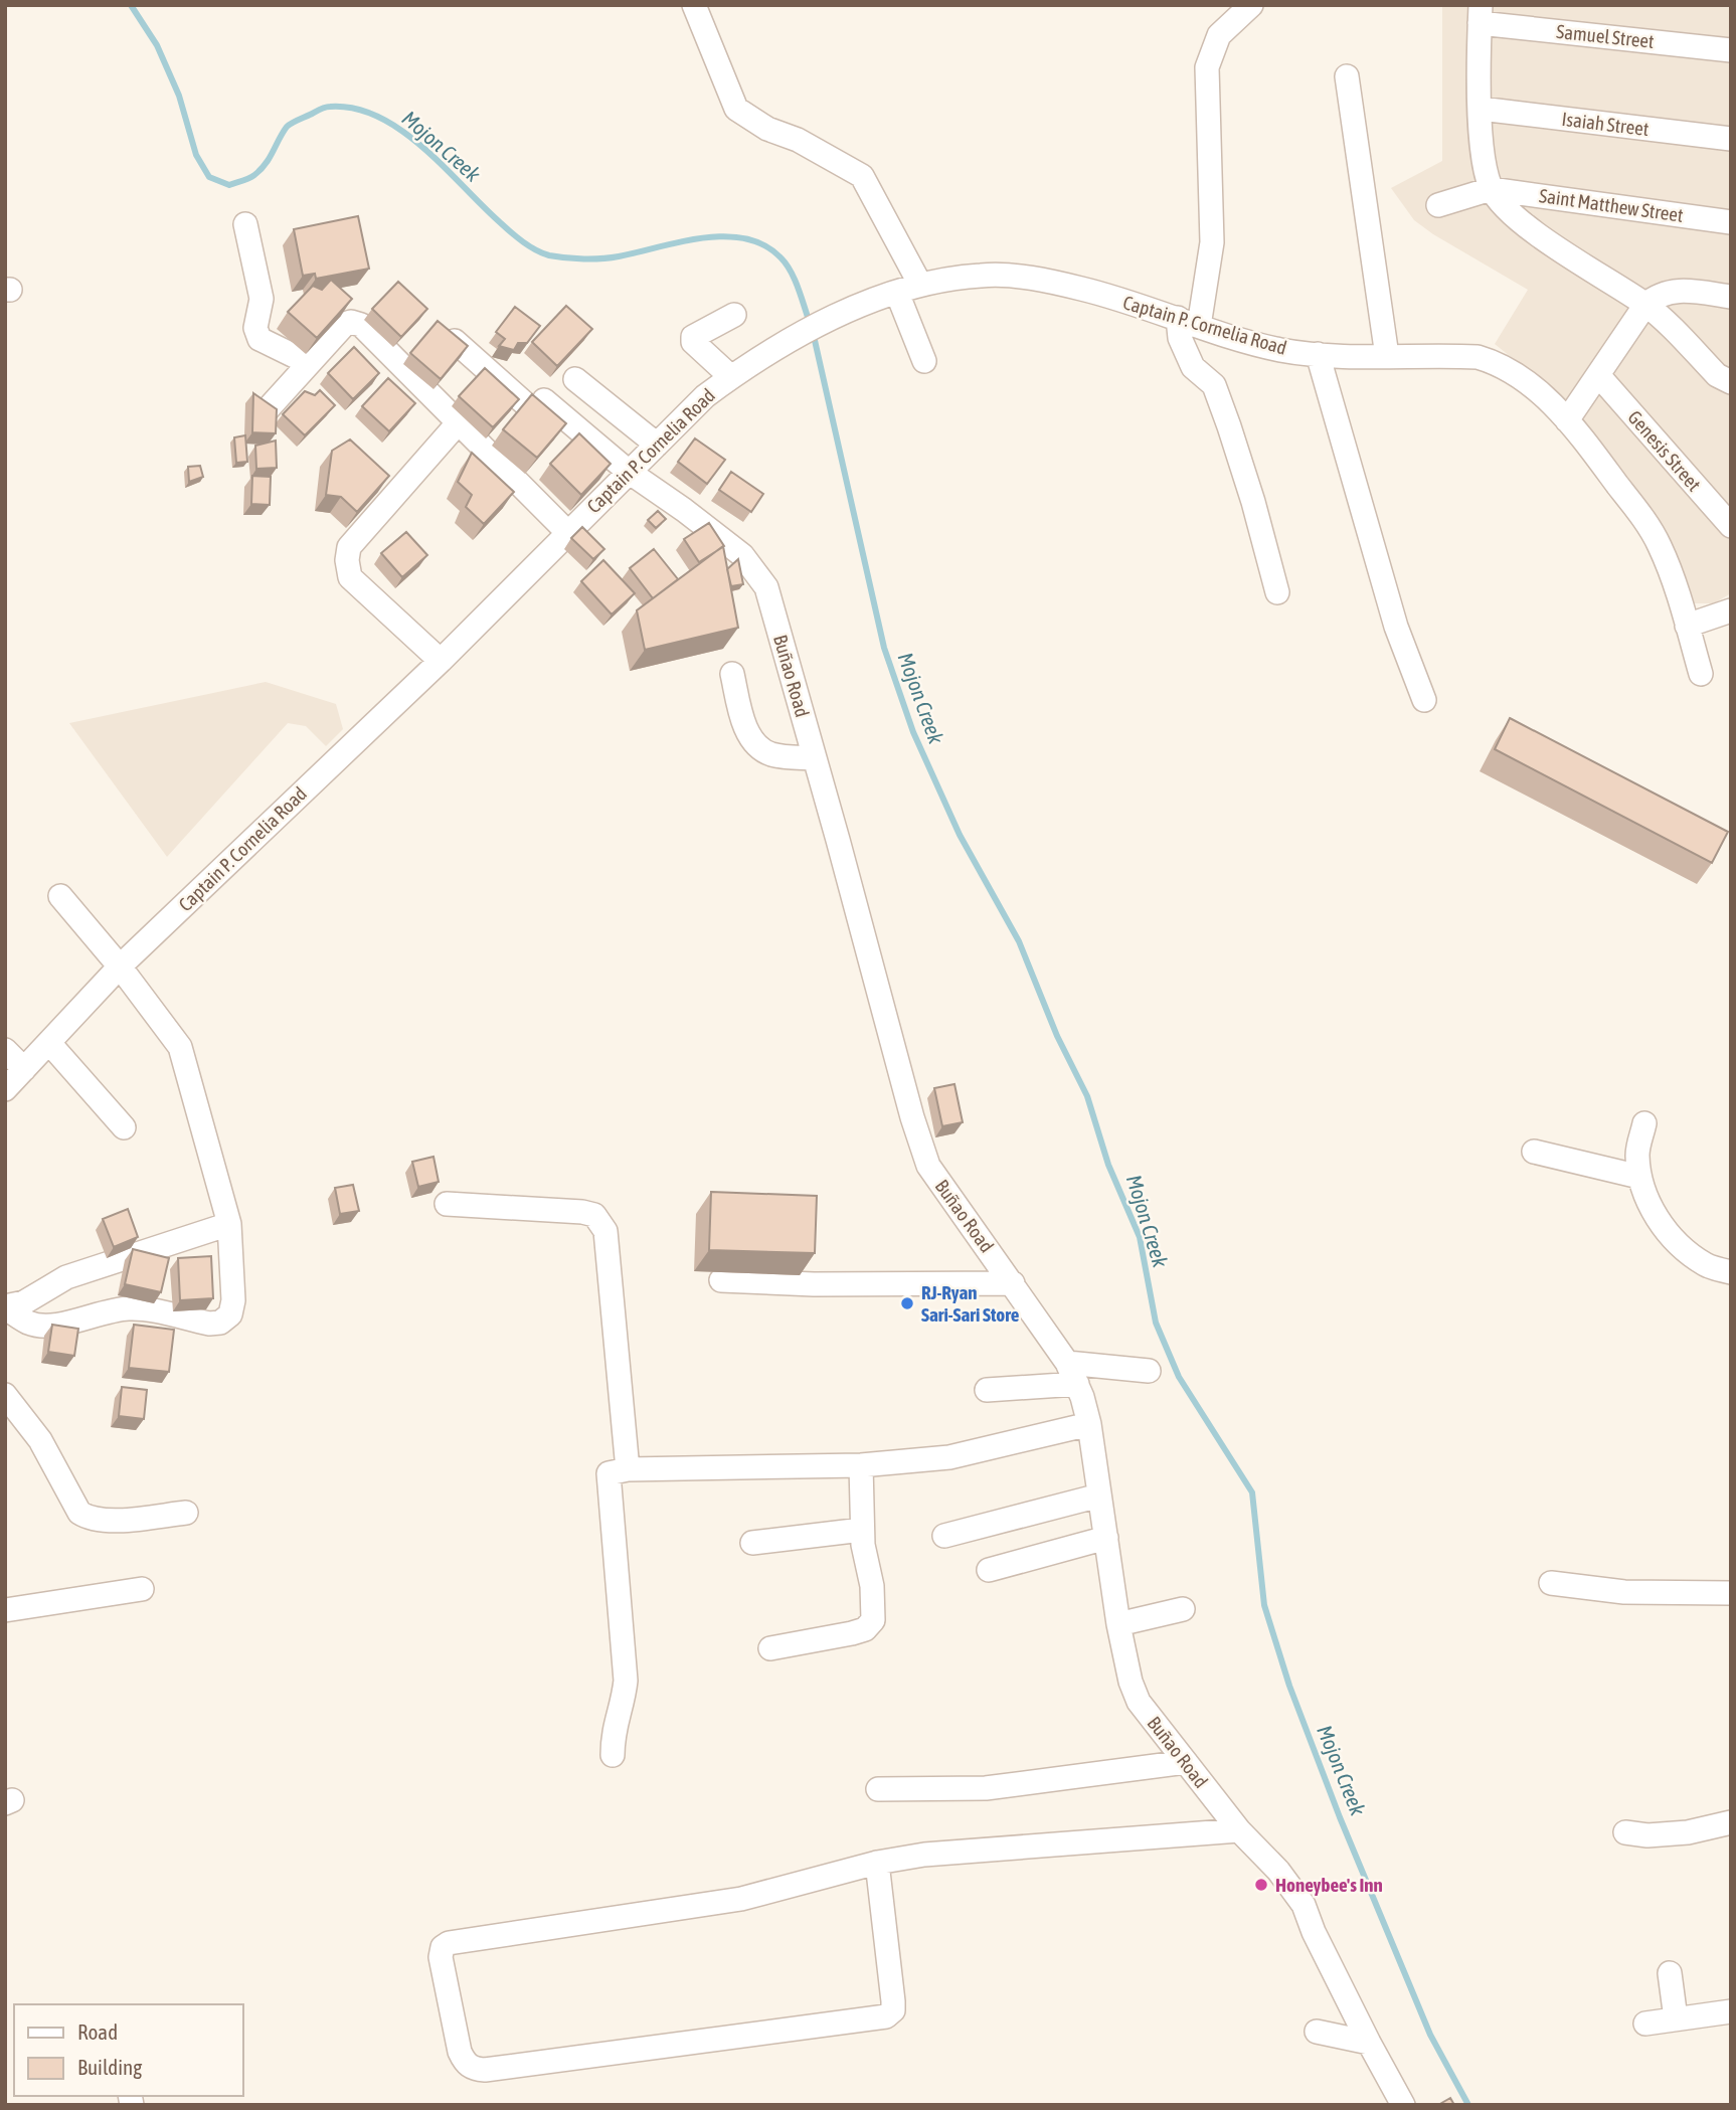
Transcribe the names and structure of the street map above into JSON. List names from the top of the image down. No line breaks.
{"streets":{"street":["Samuel Street","Isaiah Street","Saint Matthew Street","Captain P. Cornelia Road","Genesis Street","Buñao Road"]},"crossings":[["Captain P. Cornelia Road","Buñao Road"]],"water":["Mojon Creek"],"places":["RJ-Ryan Sari-Sari Store","Honeybee's Inn"],"legend":["Road","Building"]}
